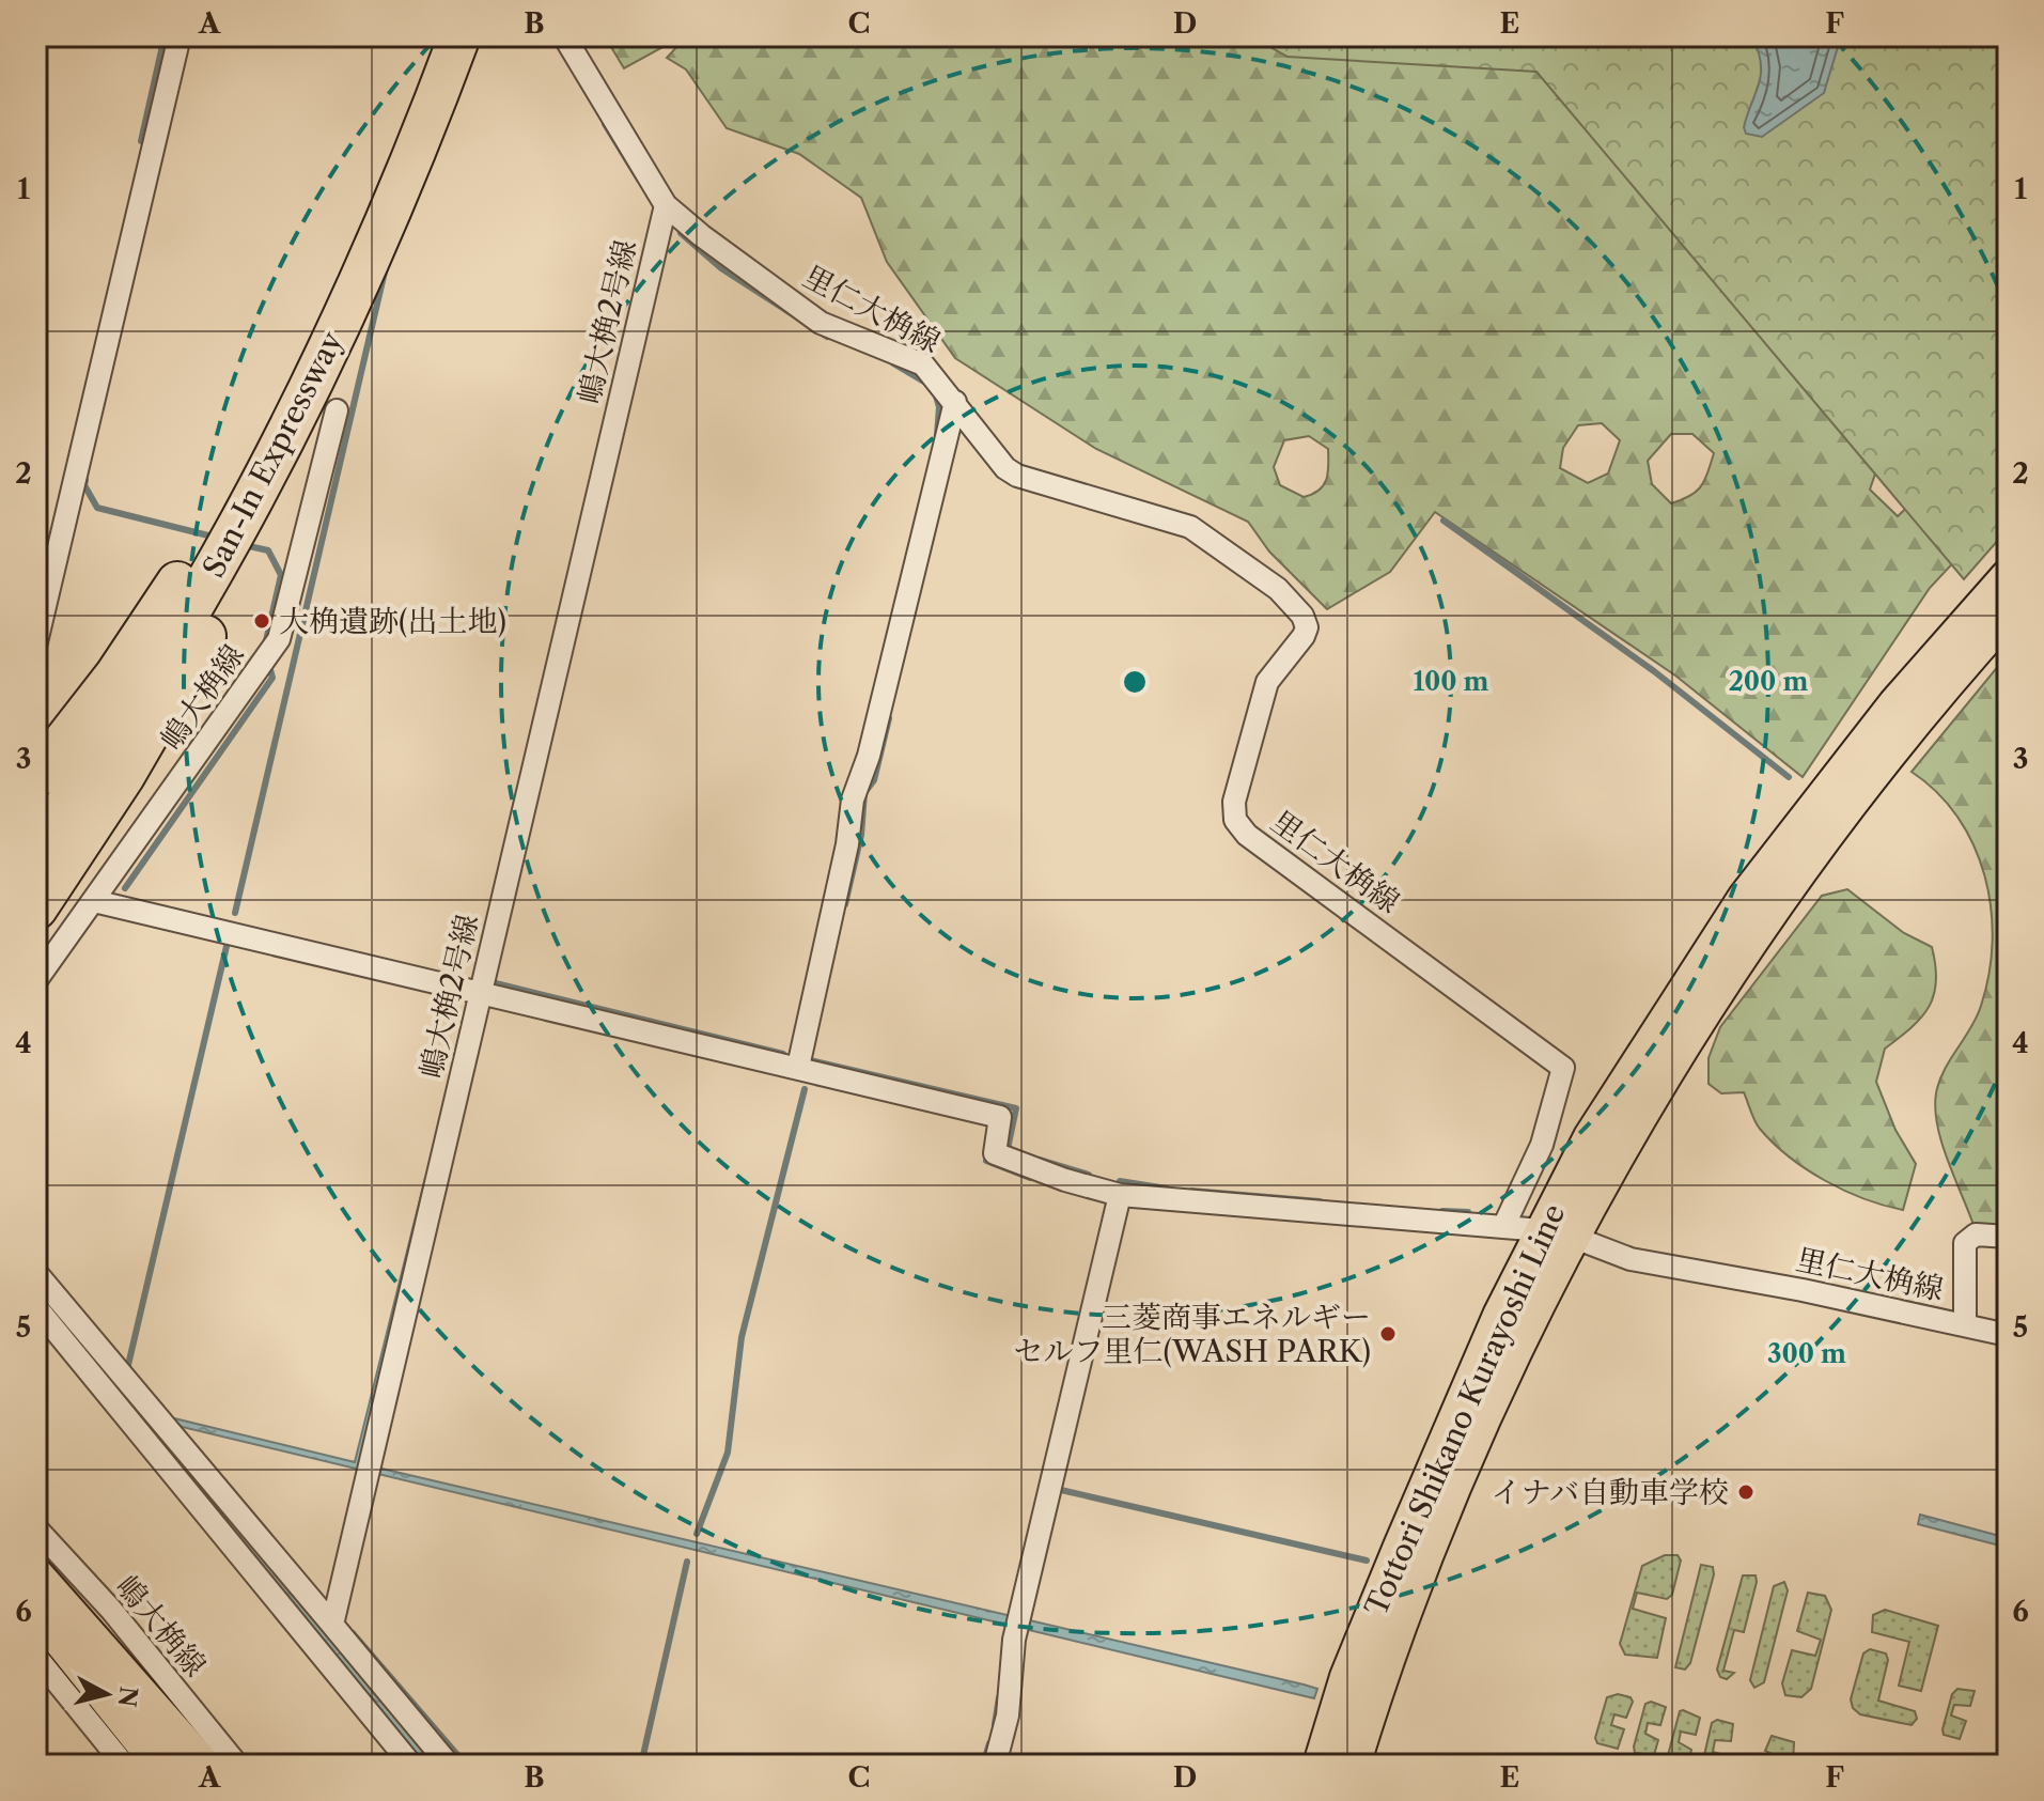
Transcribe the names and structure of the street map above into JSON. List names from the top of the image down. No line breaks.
{"streets":{"highway":["San-In Expressway"],"main road":["Tottori Shikano Kurayoshi Line"],"street":["里仁大桷線","嶋大桷2号線","嶋大桷線"]},"crossings":[["里仁大桷線","嶋大桷2号線"],["里仁大桷線","Tottori Shikano Kurayoshi Line"]],"places":["大桷遺跡(出土地)","三菱商事エネルギー セルフ里仁(WASH PARK)","イナバ自動車学校"],"north":"right","grid":{"columns":["A","B","C","D","E","F"],"rows":["1","2","3","4","5","6"]},"rings":["100 m","200 m","300 m"]}
